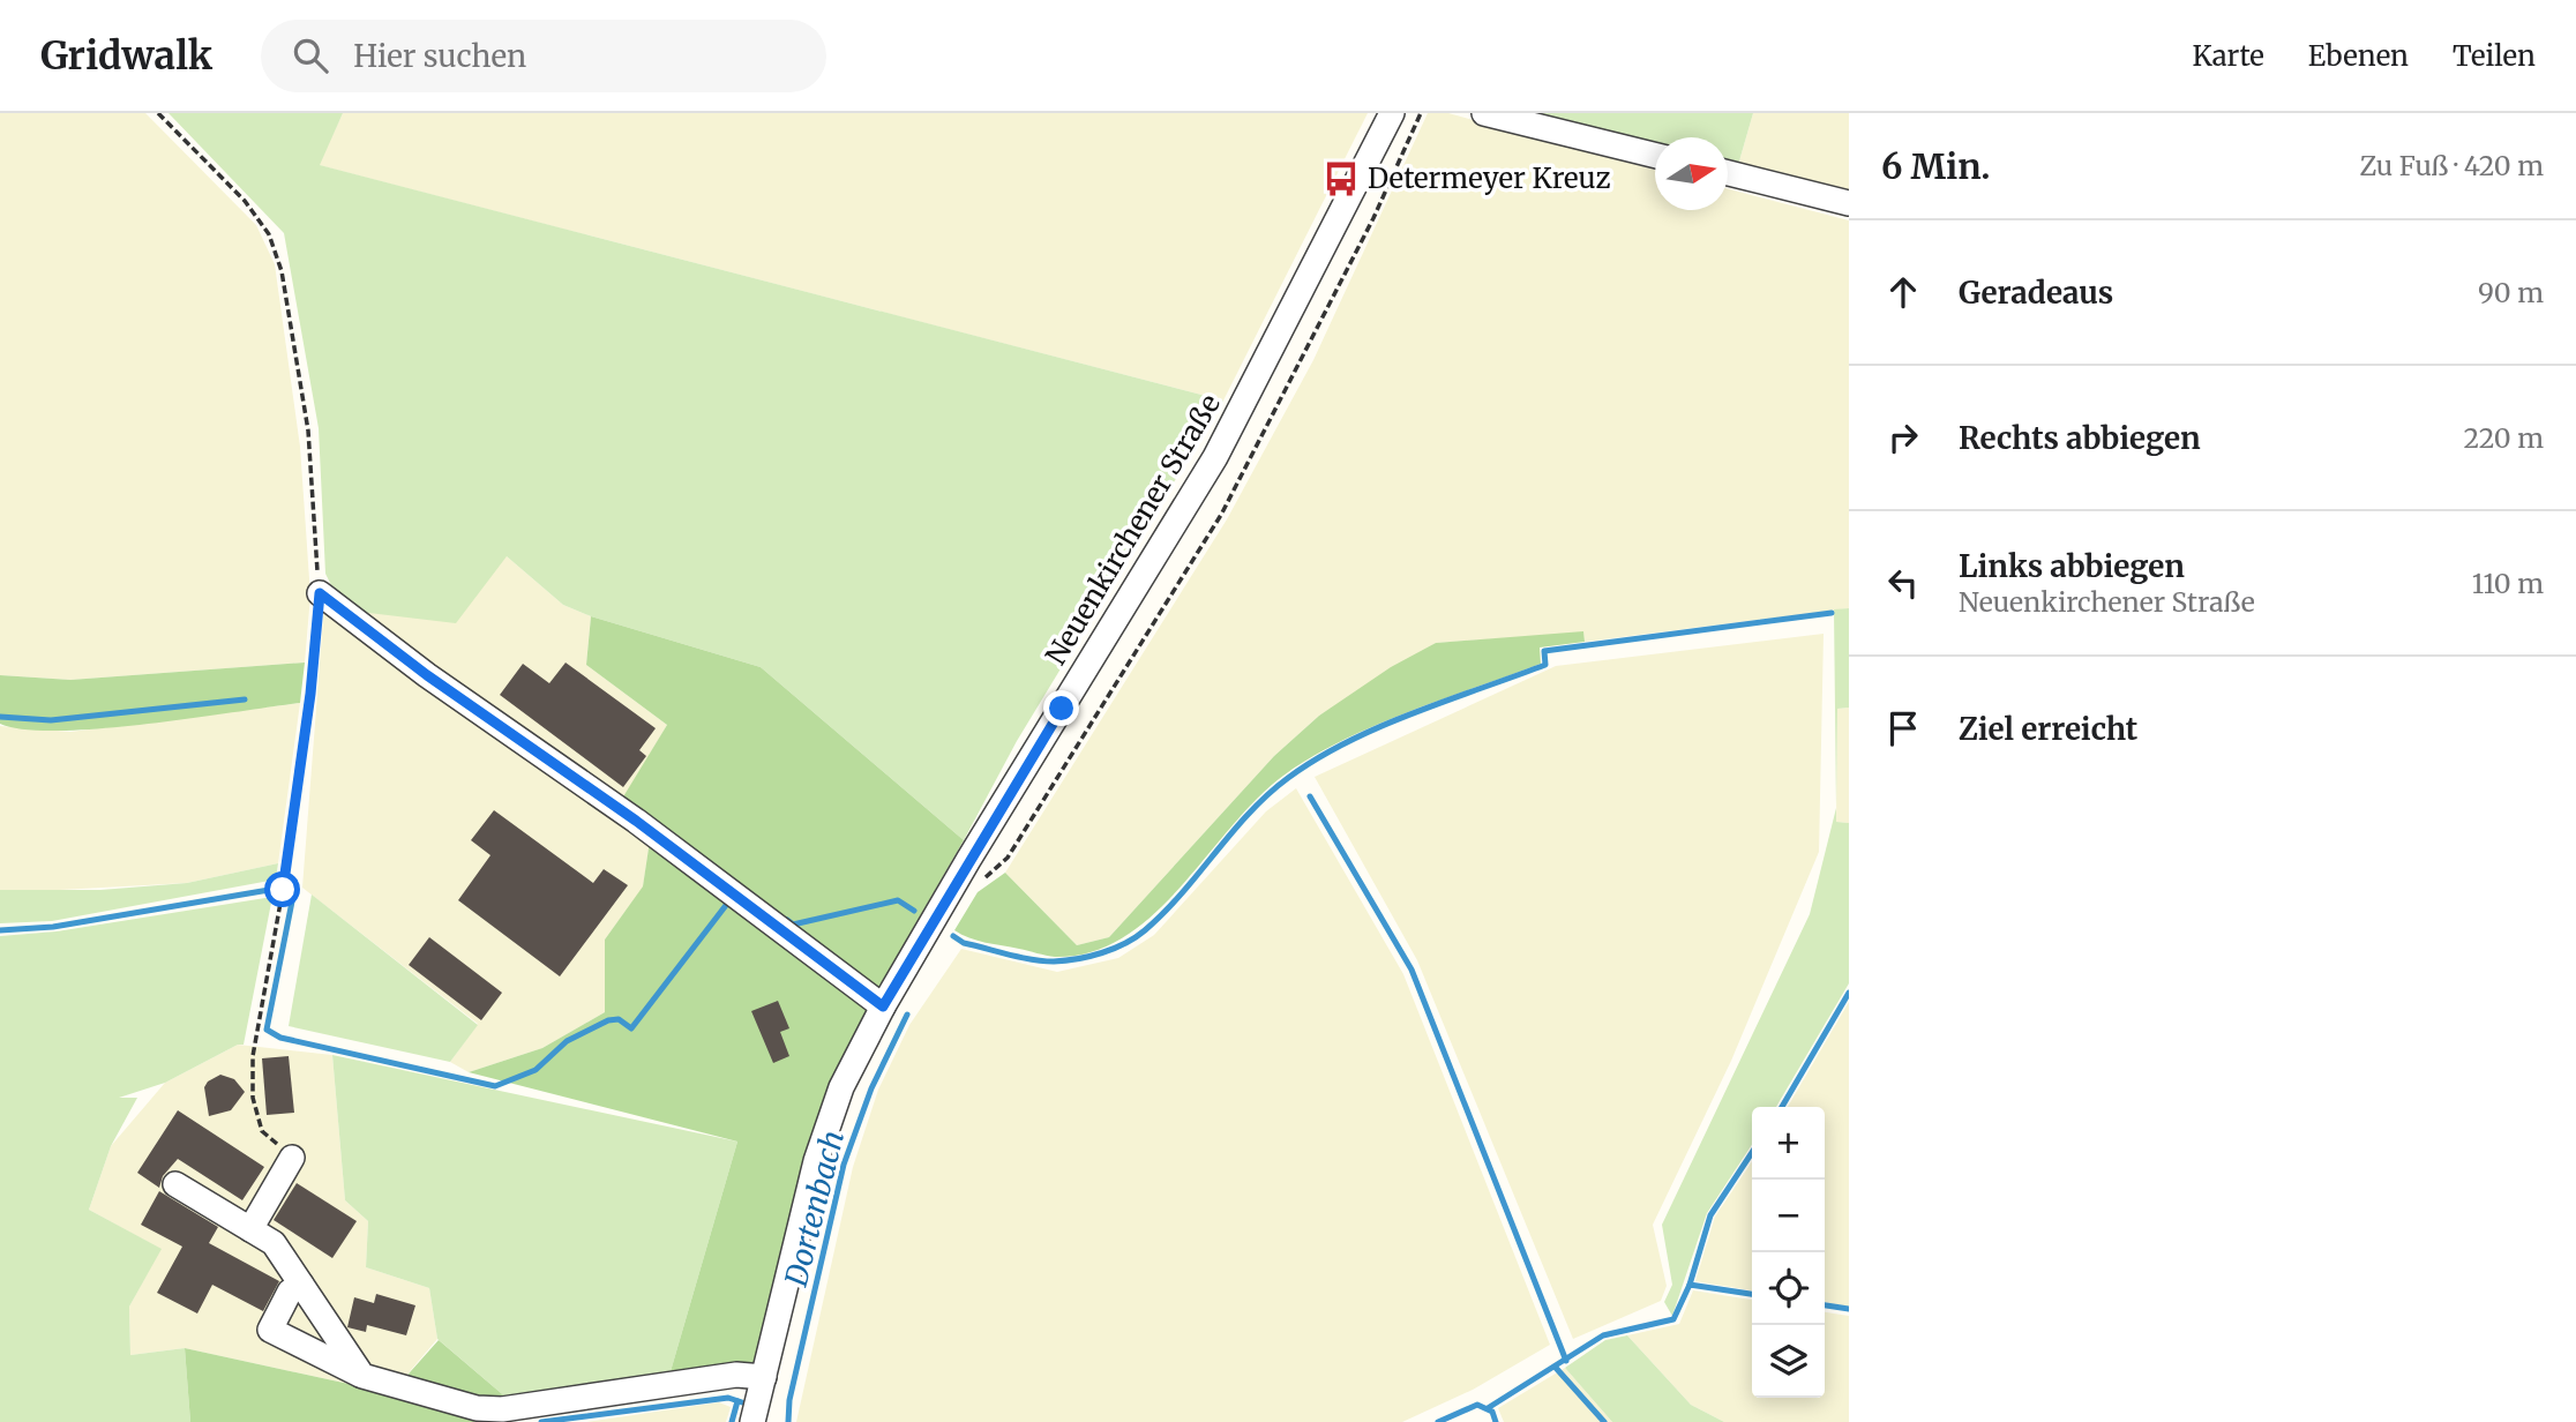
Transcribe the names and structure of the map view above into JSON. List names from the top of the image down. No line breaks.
{"streets":{"street":["Neuenkirchener Straße"]},"water":["Dortenbach"],"places":{"bus stop":["Determeyer Kreuz"]},"north":"right","page":{"header":"Gridwalk","search":"Hier suchen","nav":["Karte","Ebenen","Teilen"],"heading":["6 Min.","Zu Fuß · 420 m"],"list":[["Geradeaus","90 m"],["Rechts abbiegen","220 m"],["Links abbiegen","Neuenkirchener Straße","110 m"],"Ziel erreicht"],"map_buttons":["+","−"]}}
